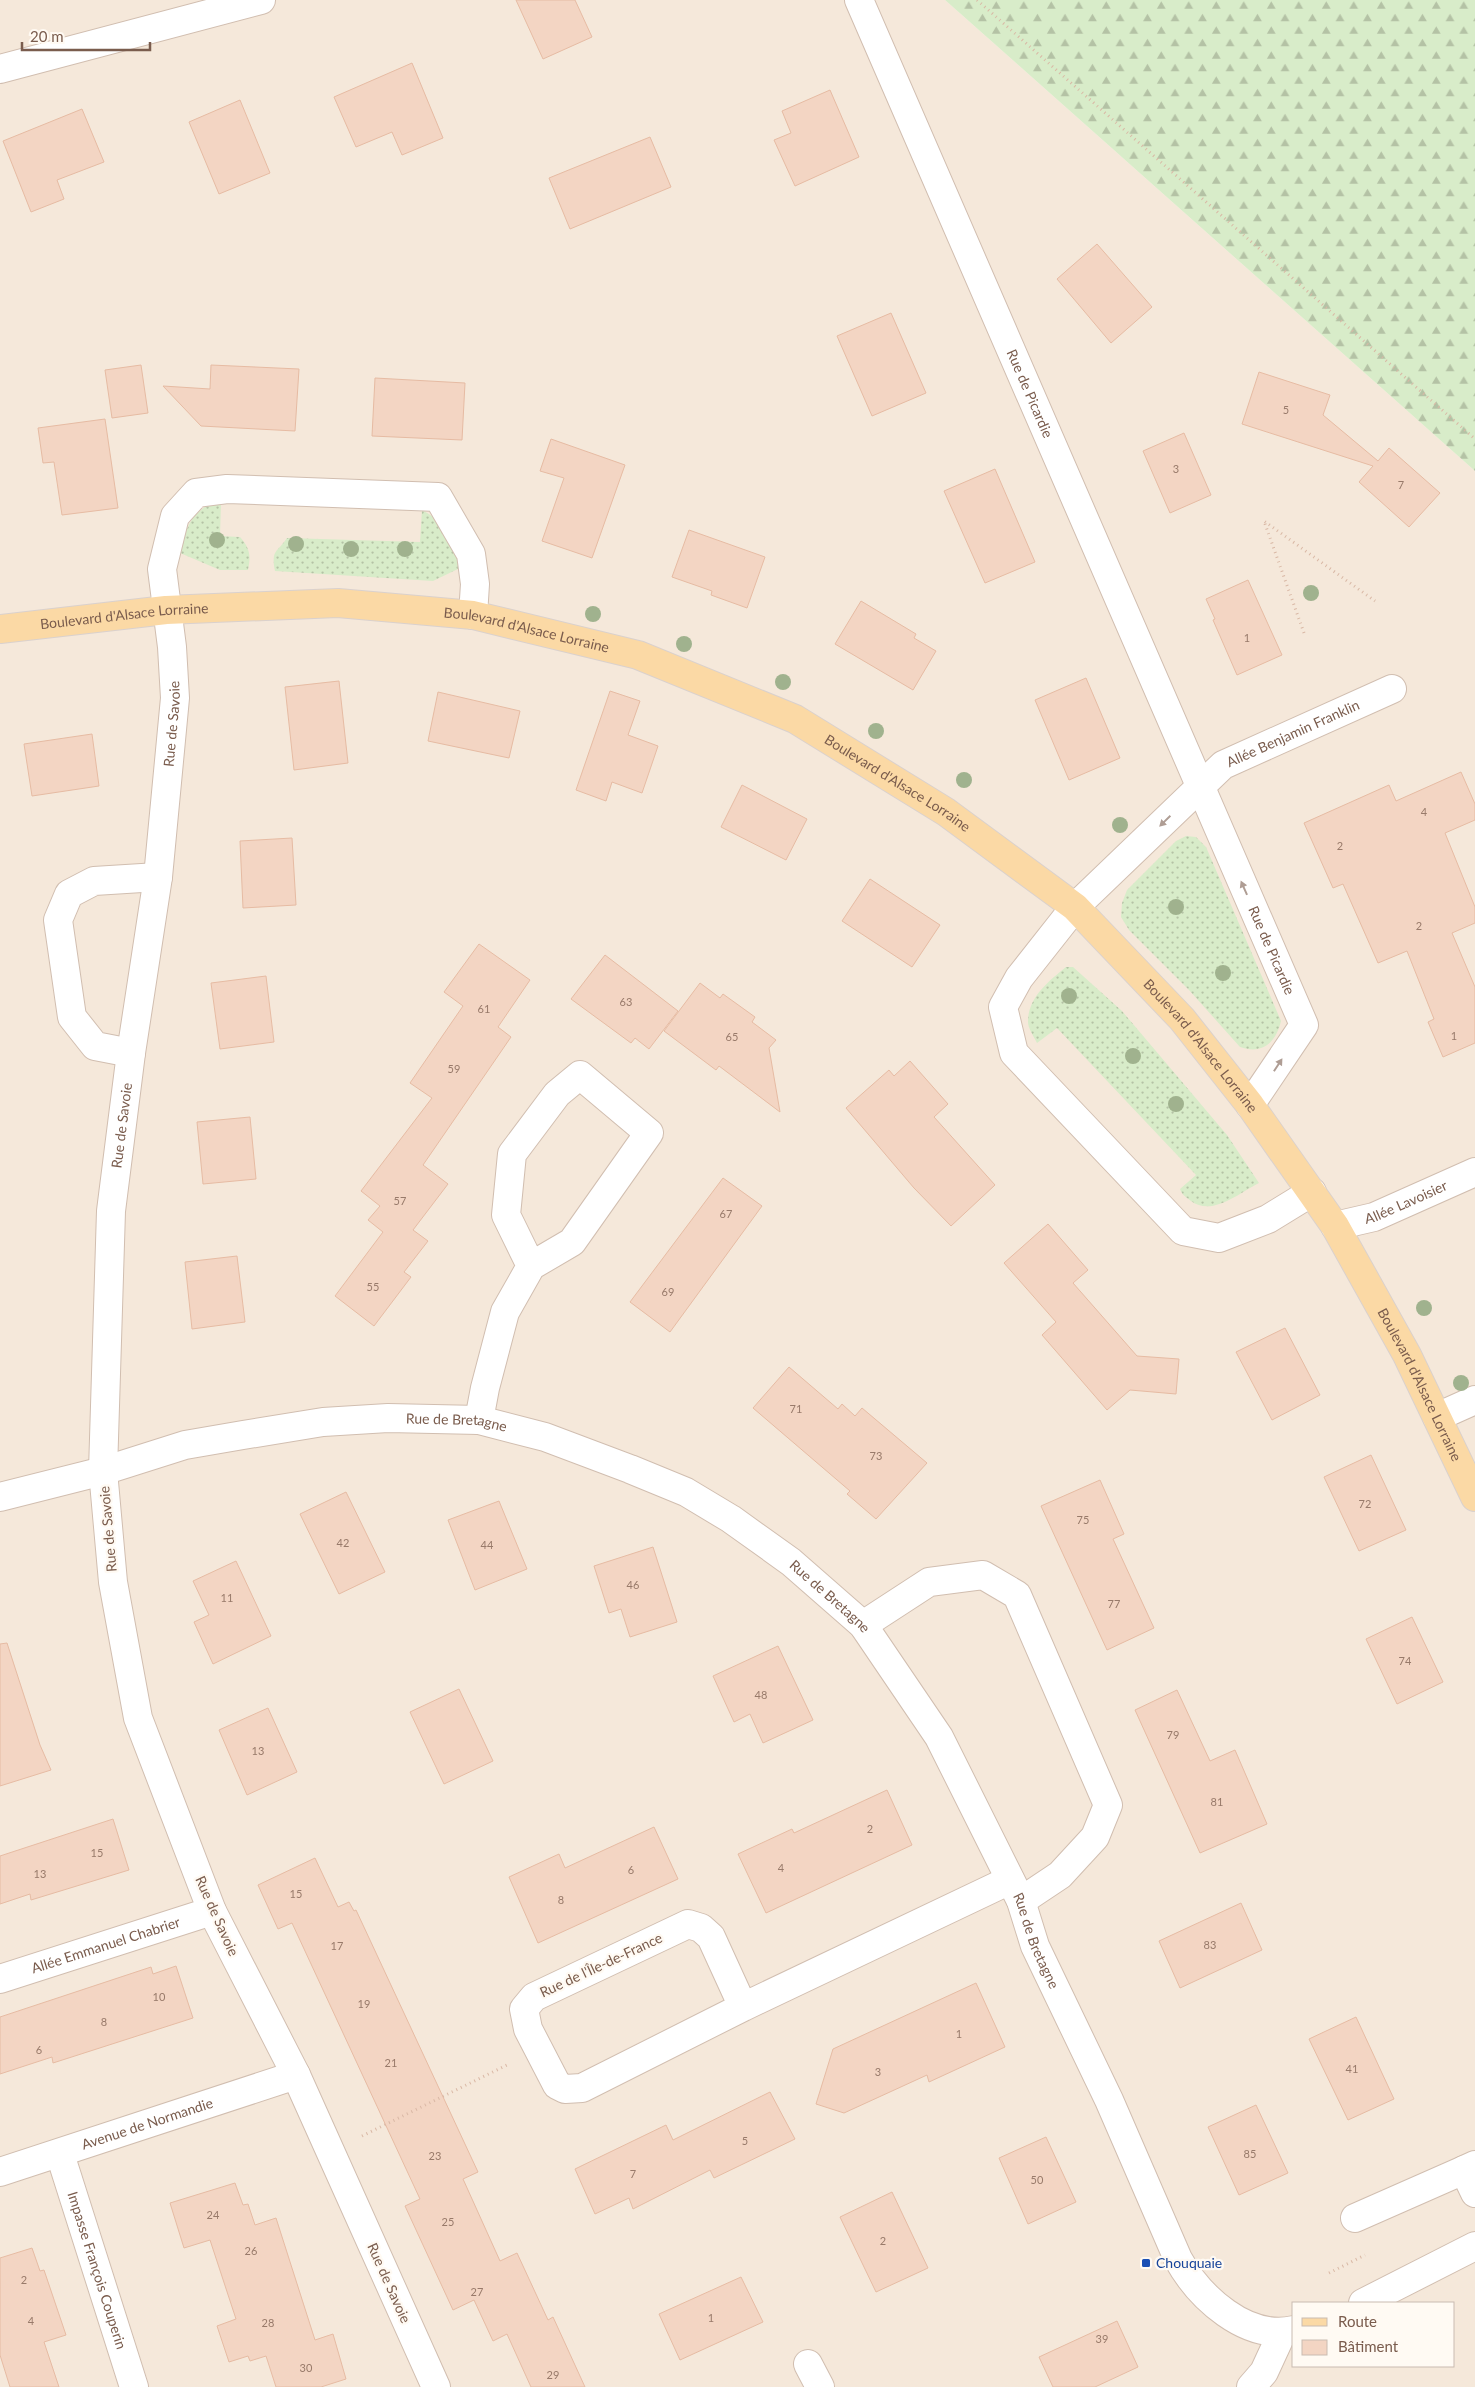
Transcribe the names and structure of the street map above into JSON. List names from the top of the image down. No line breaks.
{"streets":{"main road":["Boulevard d'Alsace Lorraine"],"street":["Rue de Picardie","Rue de Savoie","Allée Benjamin Franklin","Allée Lavoisier","Rue de Bretagne","Allée Emmanuel Chabrier","Rue de l'Île-de-France","Avenue de Normandie","Impasse François Couperin"]},"crossings":[["Rue de Picardie","Boulevard d'Alsace Lorraine"],["Rue de Picardie","Allée Benjamin Franklin"],["Boulevard d'Alsace Lorraine","Rue de Savoie"],["Boulevard d'Alsace Lorraine","Allée Lavoisier"],["Rue de Savoie","Rue de Bretagne"],["Rue de Savoie","Allée Emmanuel Chabrier"],["Rue de Savoie","Avenue de Normandie"],["Rue de Bretagne","Rue de l'Île-de-France"],["Avenue de Normandie","Impasse François Couperin"]],"places":{"transit":["Chouquaie"]},"house_numbers":["5","3","7","1","4","2","2","63","61","1","65","59","57","67","55","69","71","73","72","75","42","44","46","11","77","74","48","79","13","81","2","15","4","6","13","15","8","83","17","10","19","8","1","6","21","41","3","5","85","23","7","50","24","25","2","26","2","27","1","4","28","39","30","29"],"legend":["Route","Bâtiment"],"scale_bar":"20 m"}
